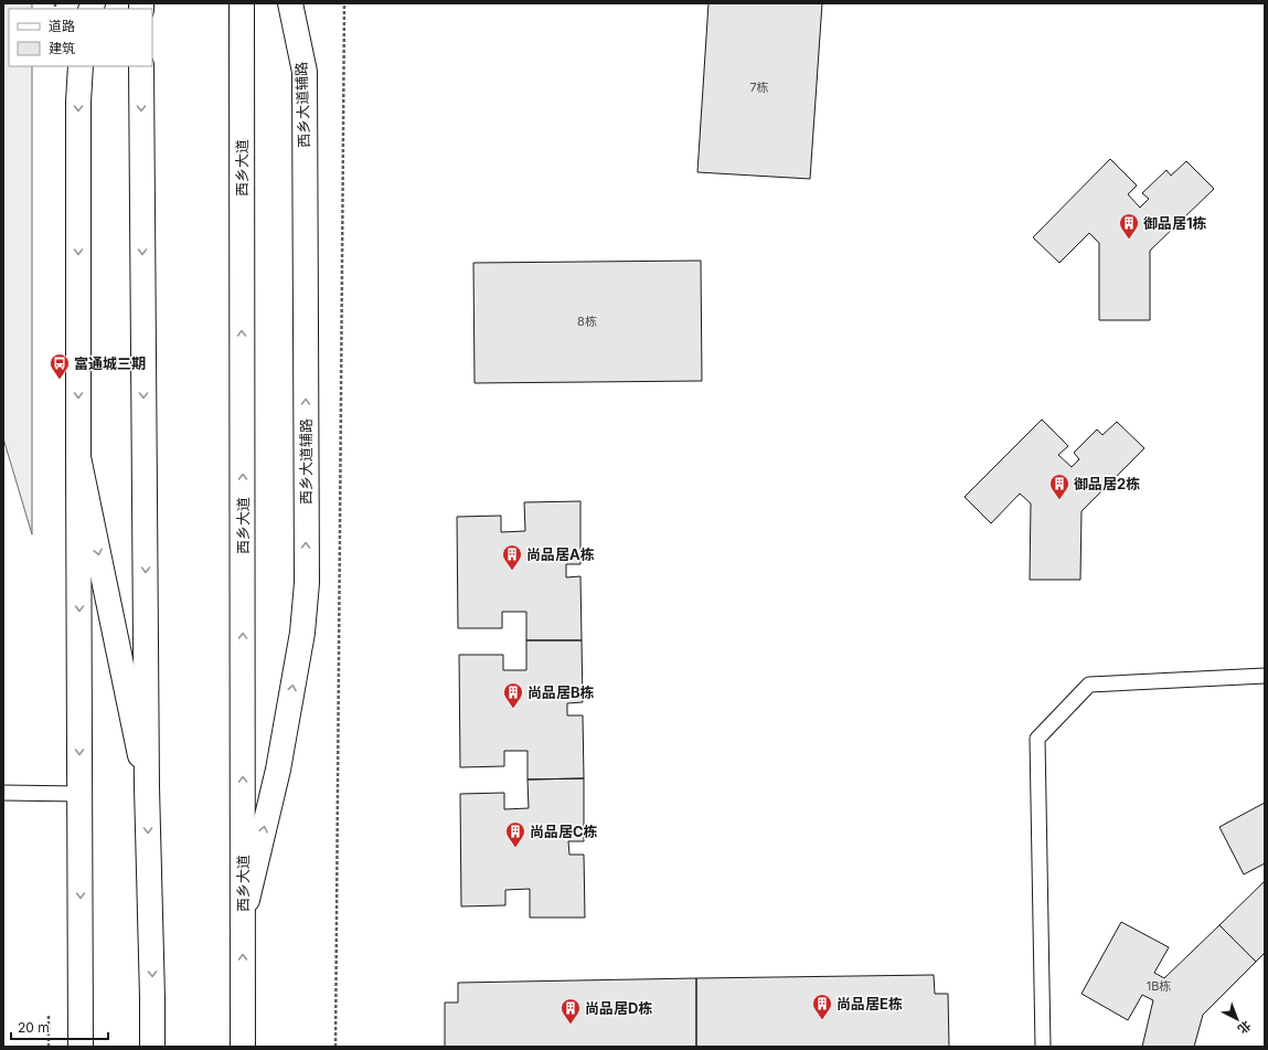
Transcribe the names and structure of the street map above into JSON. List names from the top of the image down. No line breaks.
{"streets":{"main road":["西乡大道辅路","西乡大道"]},"crossings":[["西乡大道辅路","西乡大道"]],"places":{"building":["御品居1栋","御品居2栋","尚品居A栋","尚品居B栋","尚品居C栋","尚品居E栋","尚品居D栋"],"bus stop":["富通城三期"]},"house_numbers":["7栋","8栋","1B栋"],"legend":["道路","建筑"],"scale_bar":"20 m","north":"bottom right"}
